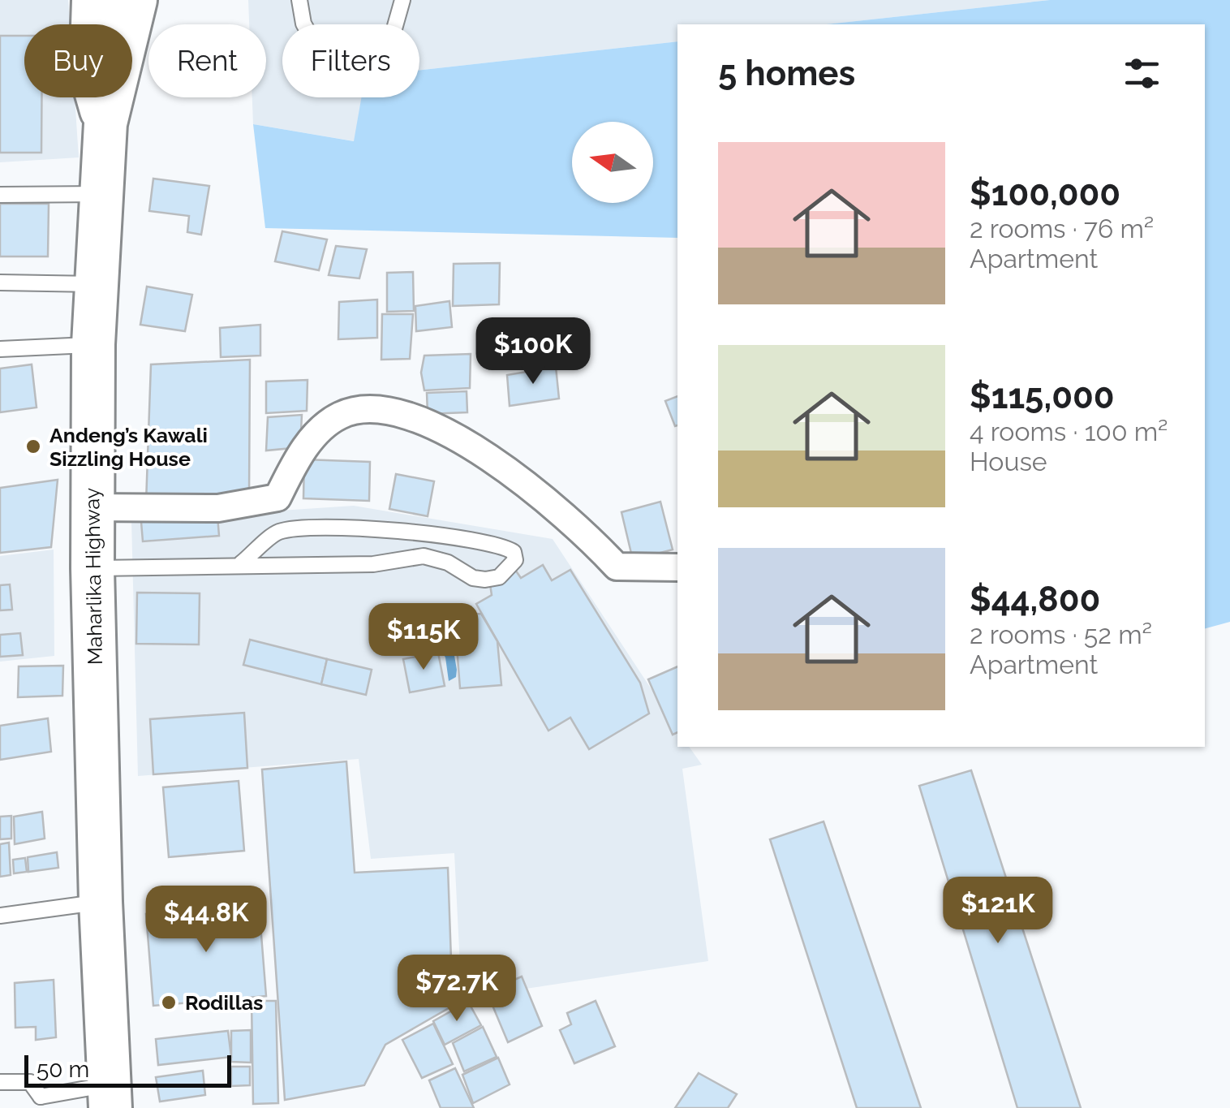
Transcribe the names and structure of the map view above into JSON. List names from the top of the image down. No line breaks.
{"streets":{"main road":["Maharlika Highway"]},"places":["Andeng’s Kawali Sizzling House","Rodillas"],"scale_bar":"50 m","north":"left","page":{"chip":["Buy","Rent","Filters"],"heading":"5 homes","list":[{"name":"$100,000","note":"2 rooms · 76 m² · Apartment"},{"name":"$115,000","note":"4 rooms · 100 m² · House"},{"name":"$44,800","note":"2 rooms · 52 m² · Apartment"}],"price":["$100K","$115K","$121K","$44.8K","$72.7K"],"scale":"50 m"}}
